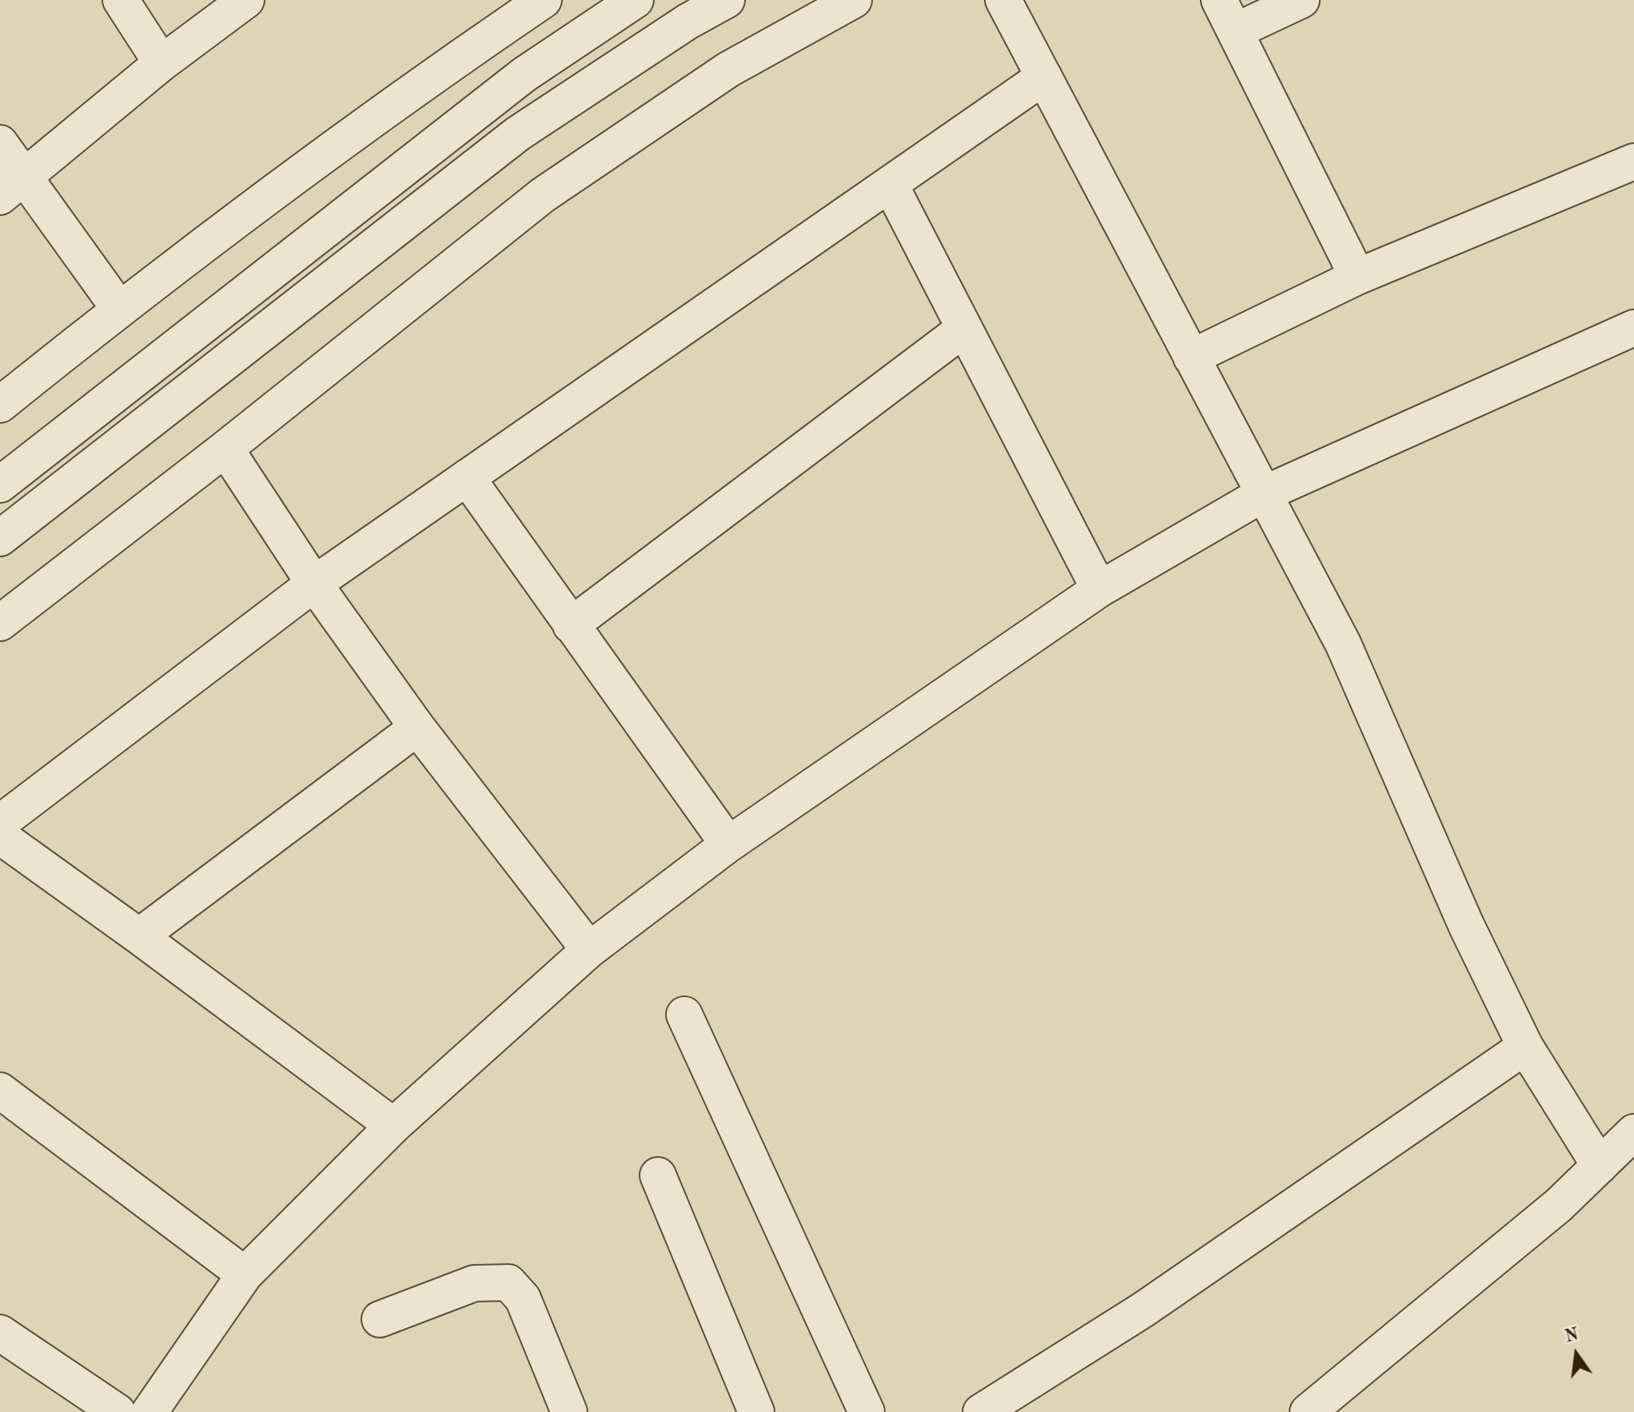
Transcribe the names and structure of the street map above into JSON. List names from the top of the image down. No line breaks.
{"north":"top"}
